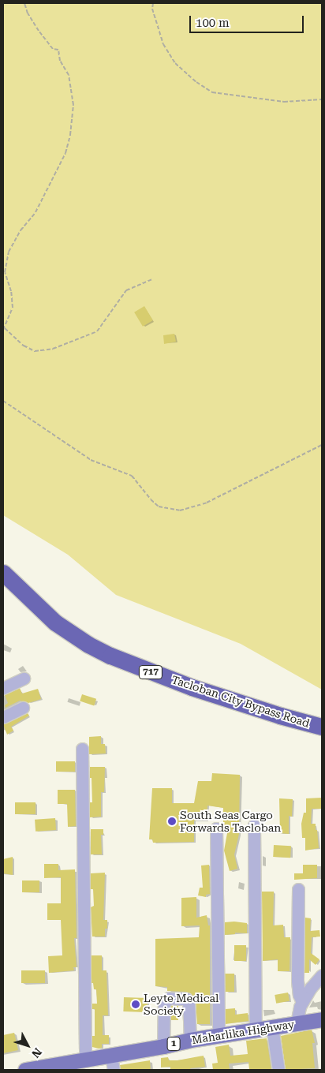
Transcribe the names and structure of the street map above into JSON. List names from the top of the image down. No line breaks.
{"streets":{"highway":["717","Tacloban City Bypass Road"],"main road":["Maharlika Highway","1"]},"places":["South Seas Cargo Forwards Tacloban","Leyte Medical Society"],"scale_bar":"100 m","north":"bottom right"}
